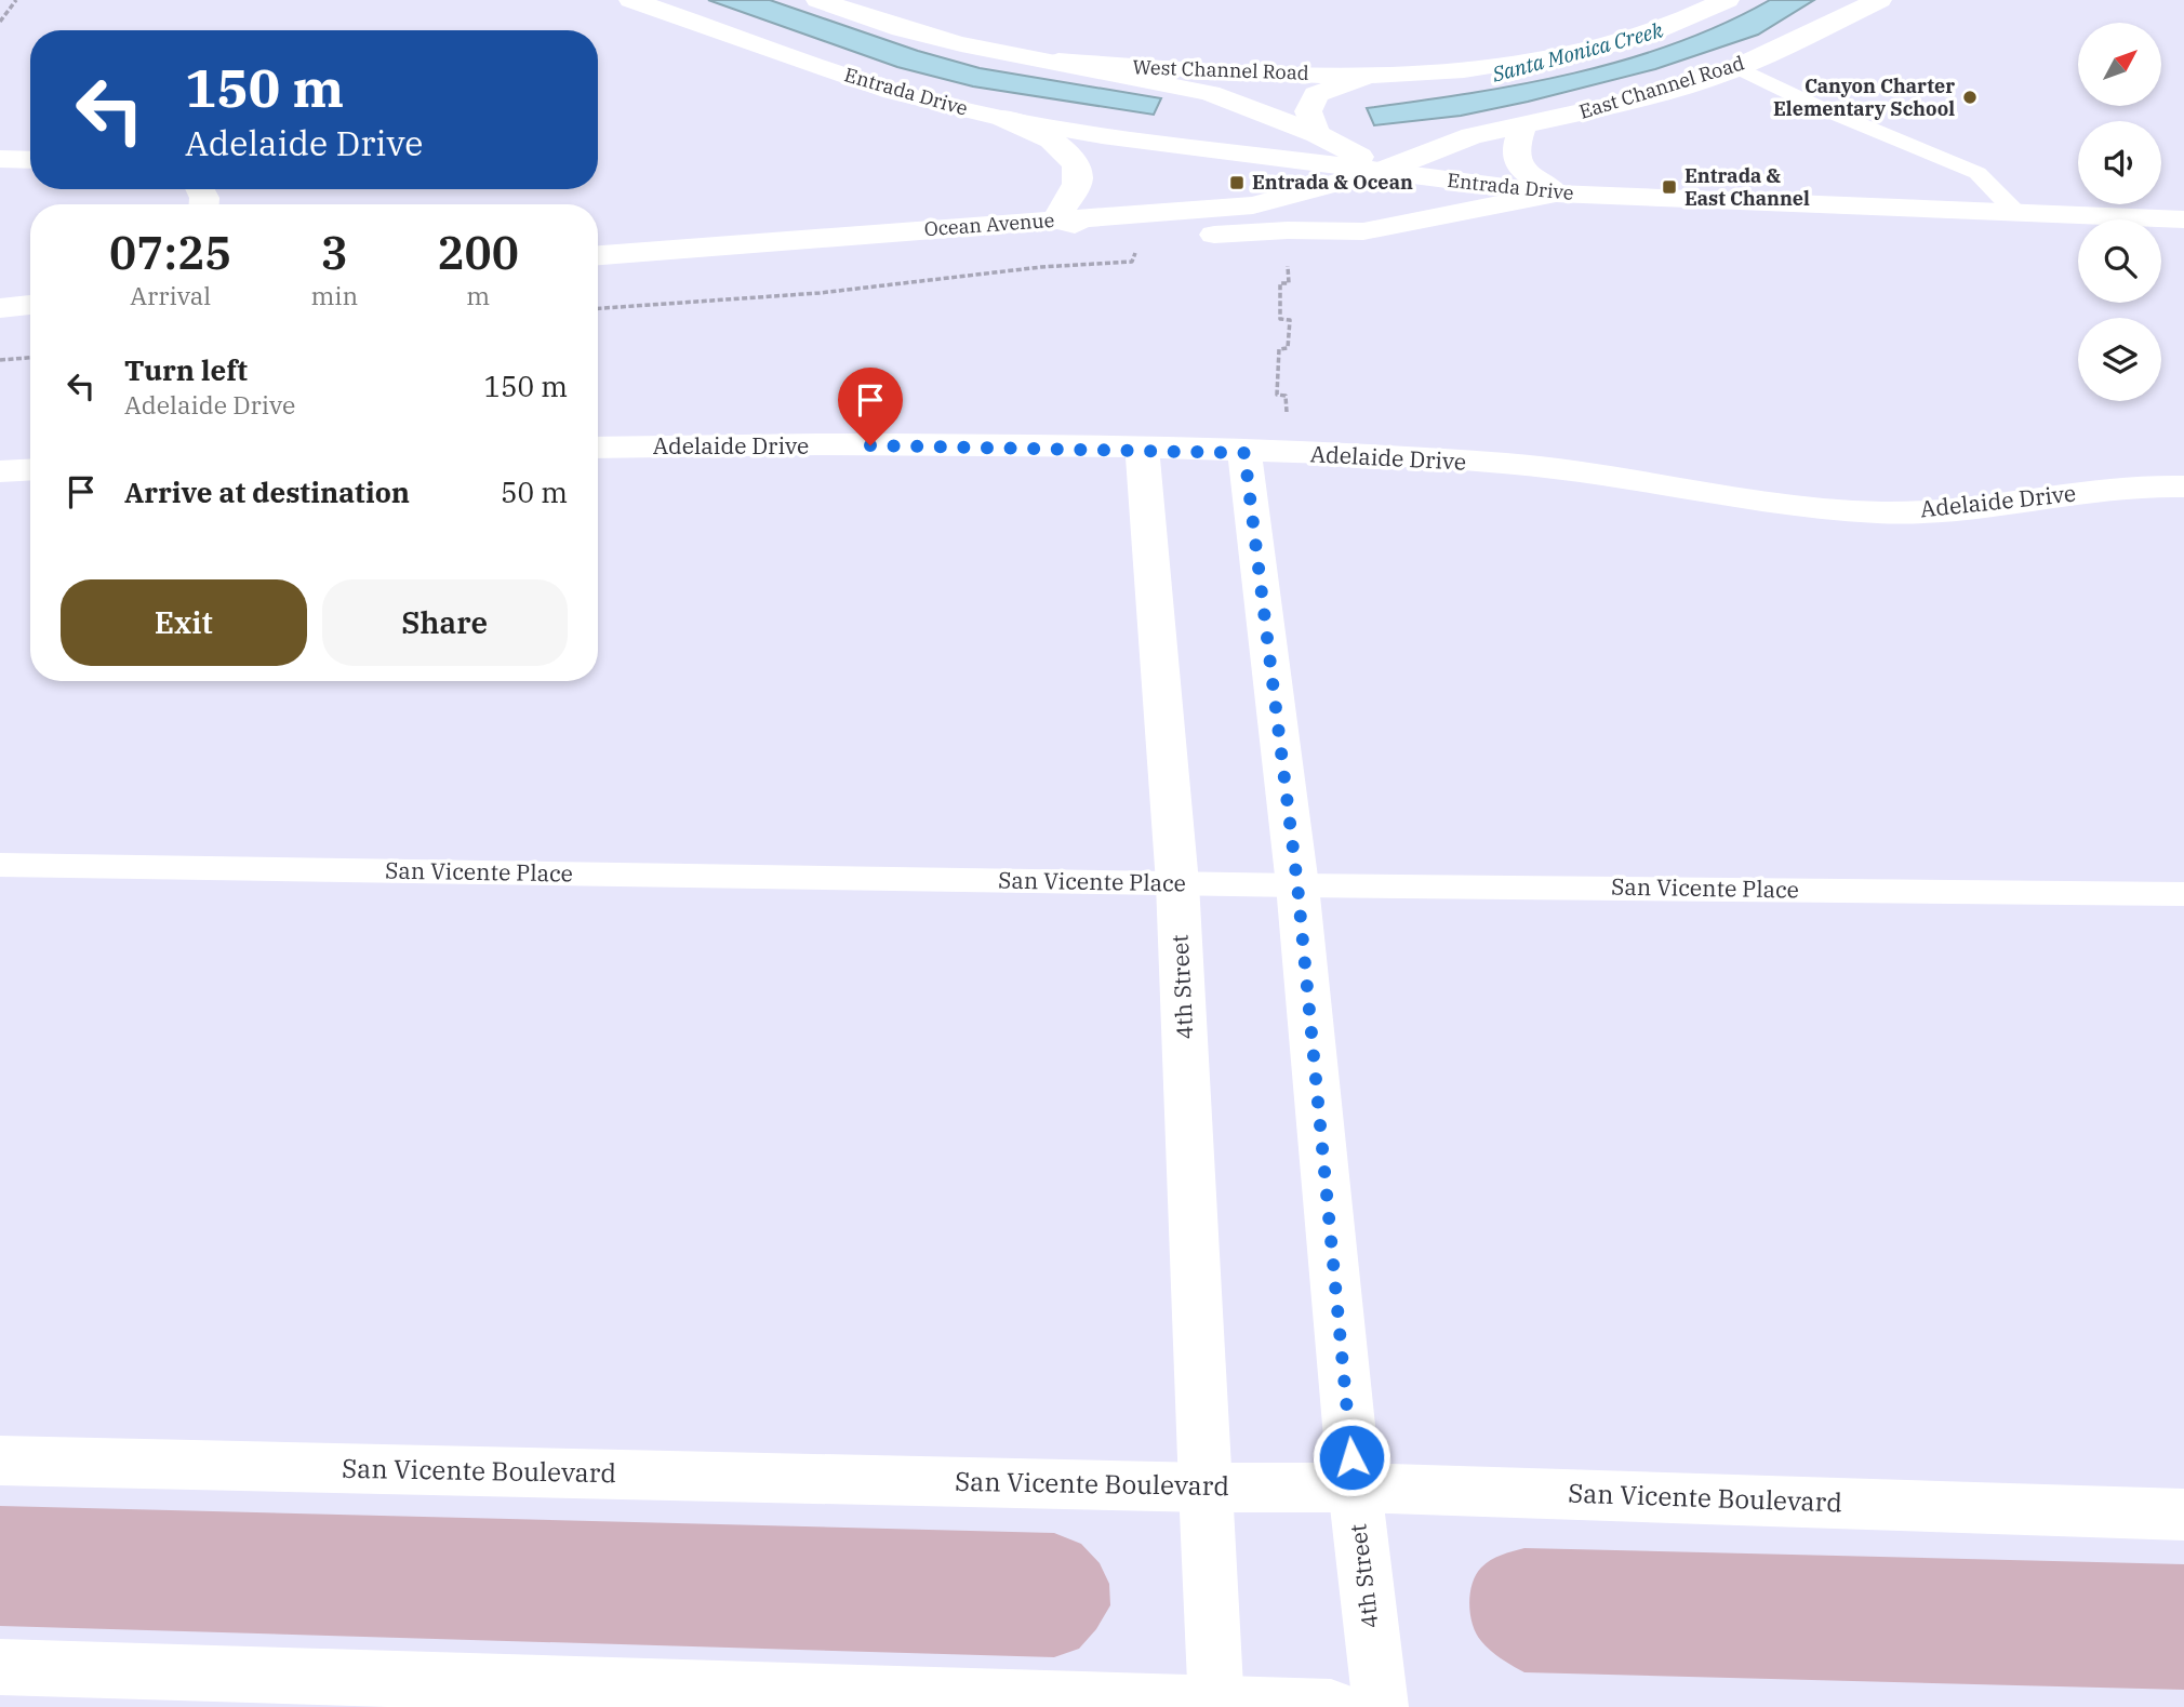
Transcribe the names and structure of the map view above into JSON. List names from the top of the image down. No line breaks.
{"streets":{"street":["West Channel Road","East Channel Road","Entrada Drive","Ocean Avenue","Adelaide Drive","4th Street","San Vicente Boulevard"],"lane":["San Vicente Place"]},"crossings":[["West Channel Road","East Channel Road"],["West Channel Road","Entrada Drive"],["West Channel Road","Ocean Avenue"],["East Channel Road","Entrada Drive"],["East Channel Road","Ocean Avenue"],["Entrada Drive","Ocean Avenue"],["Adelaide Drive","4th Street"],["San Vicente Place","4th Street"],["4th Street","San Vicente Boulevard"]],"water":["Santa Monica Creek"],"places":{"other":["Canyon Charter Elementary School"],"transit":["Entrada & Ocean","Entrada & East Channel"]},"north":"top right","page":{"turn":["150 m","Adelaide Drive"],"eta":["07:25","Arrival","3","min","200","m"],"list":[{"name":"Turn left","note":"Adelaide Drive","value":"150 m"},{"name":"Arrive at destination","value":"50 m"}],"buttons":["Exit","Share"]}}
